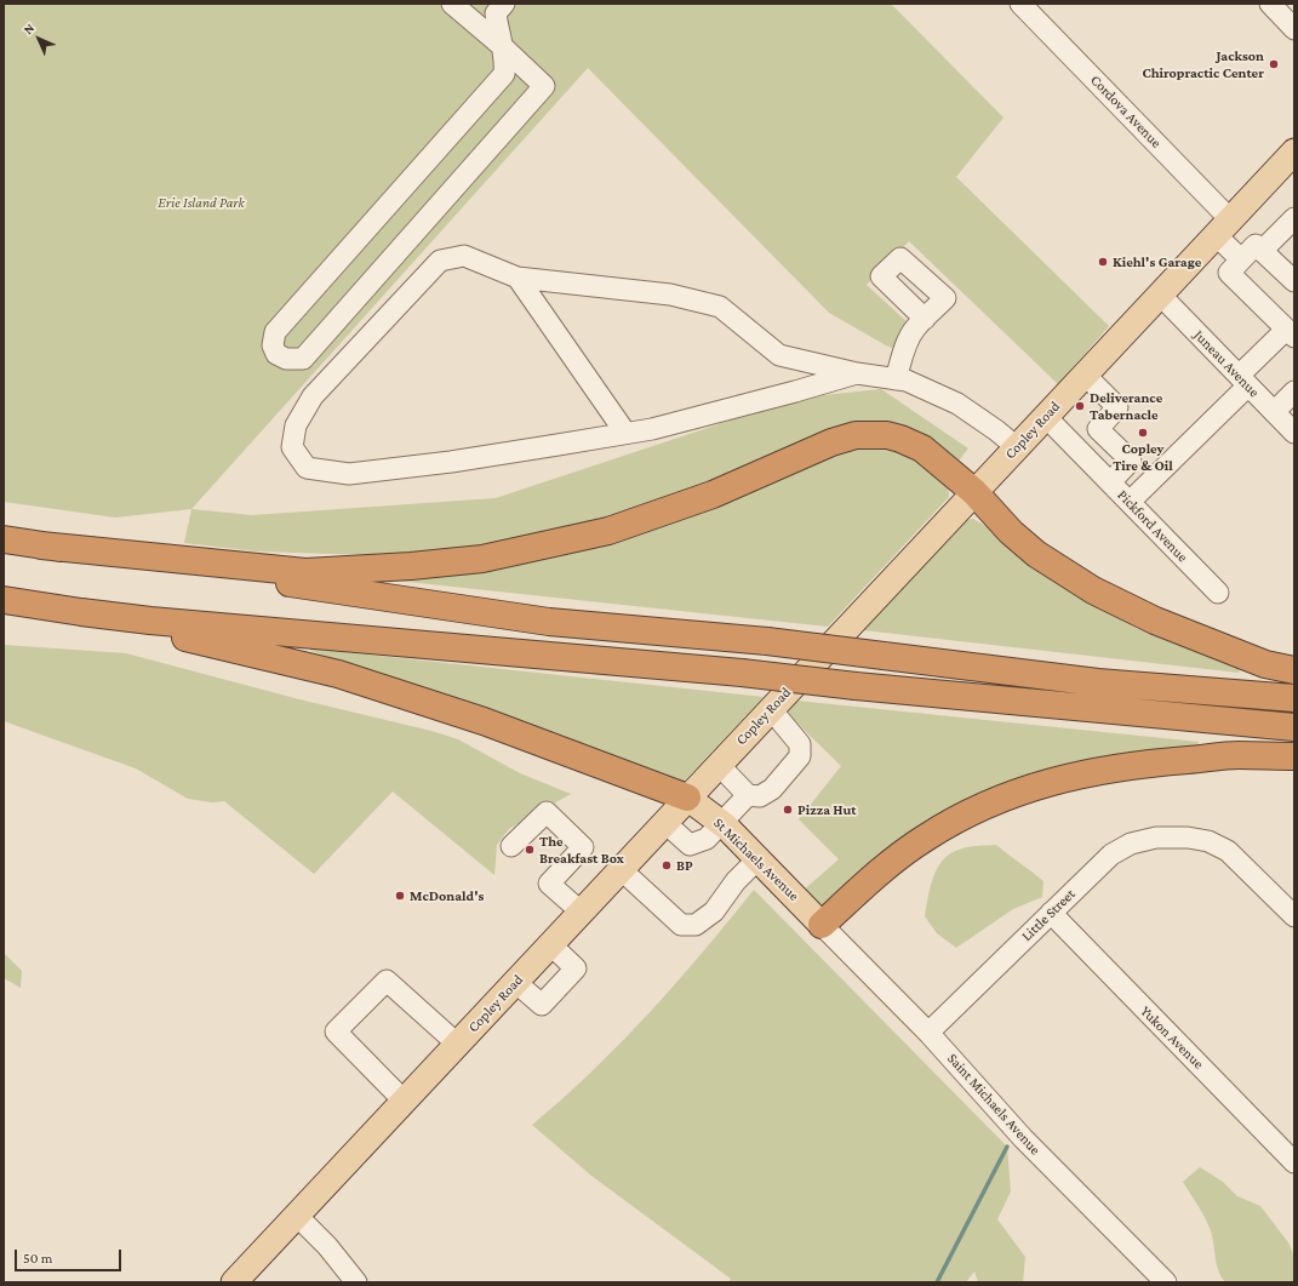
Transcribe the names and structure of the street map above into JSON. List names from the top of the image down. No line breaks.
{"streets":{"main road":["Copley Road","St Michaels Avenue"],"street":["Cordova Avenue","Juneau Avenue","Pickford Avenue","Little Street","Yukon Avenue","Saint Michaels Avenue"]},"crossings":[["Cordova Avenue","Copley Road"],["Juneau Avenue","Copley Road"],["Copley Road","Pickford Avenue"],["Copley Road","St Michaels Avenue"],["St Michaels Avenue","Saint Michaels Avenue"],["Little Street","Yukon Avenue"],["Little Street","Saint Michaels Avenue"]],"parks":["Erie Island Park"],"places":["Jackson Chiropractic Center","Kiehl's Garage","Deliverance Tabernacle","Copley Tire & Oil","Pizza Hut","The Breakfast Box","BP","McDonald's"],"scale_bar":"50 m","north":"top left"}
